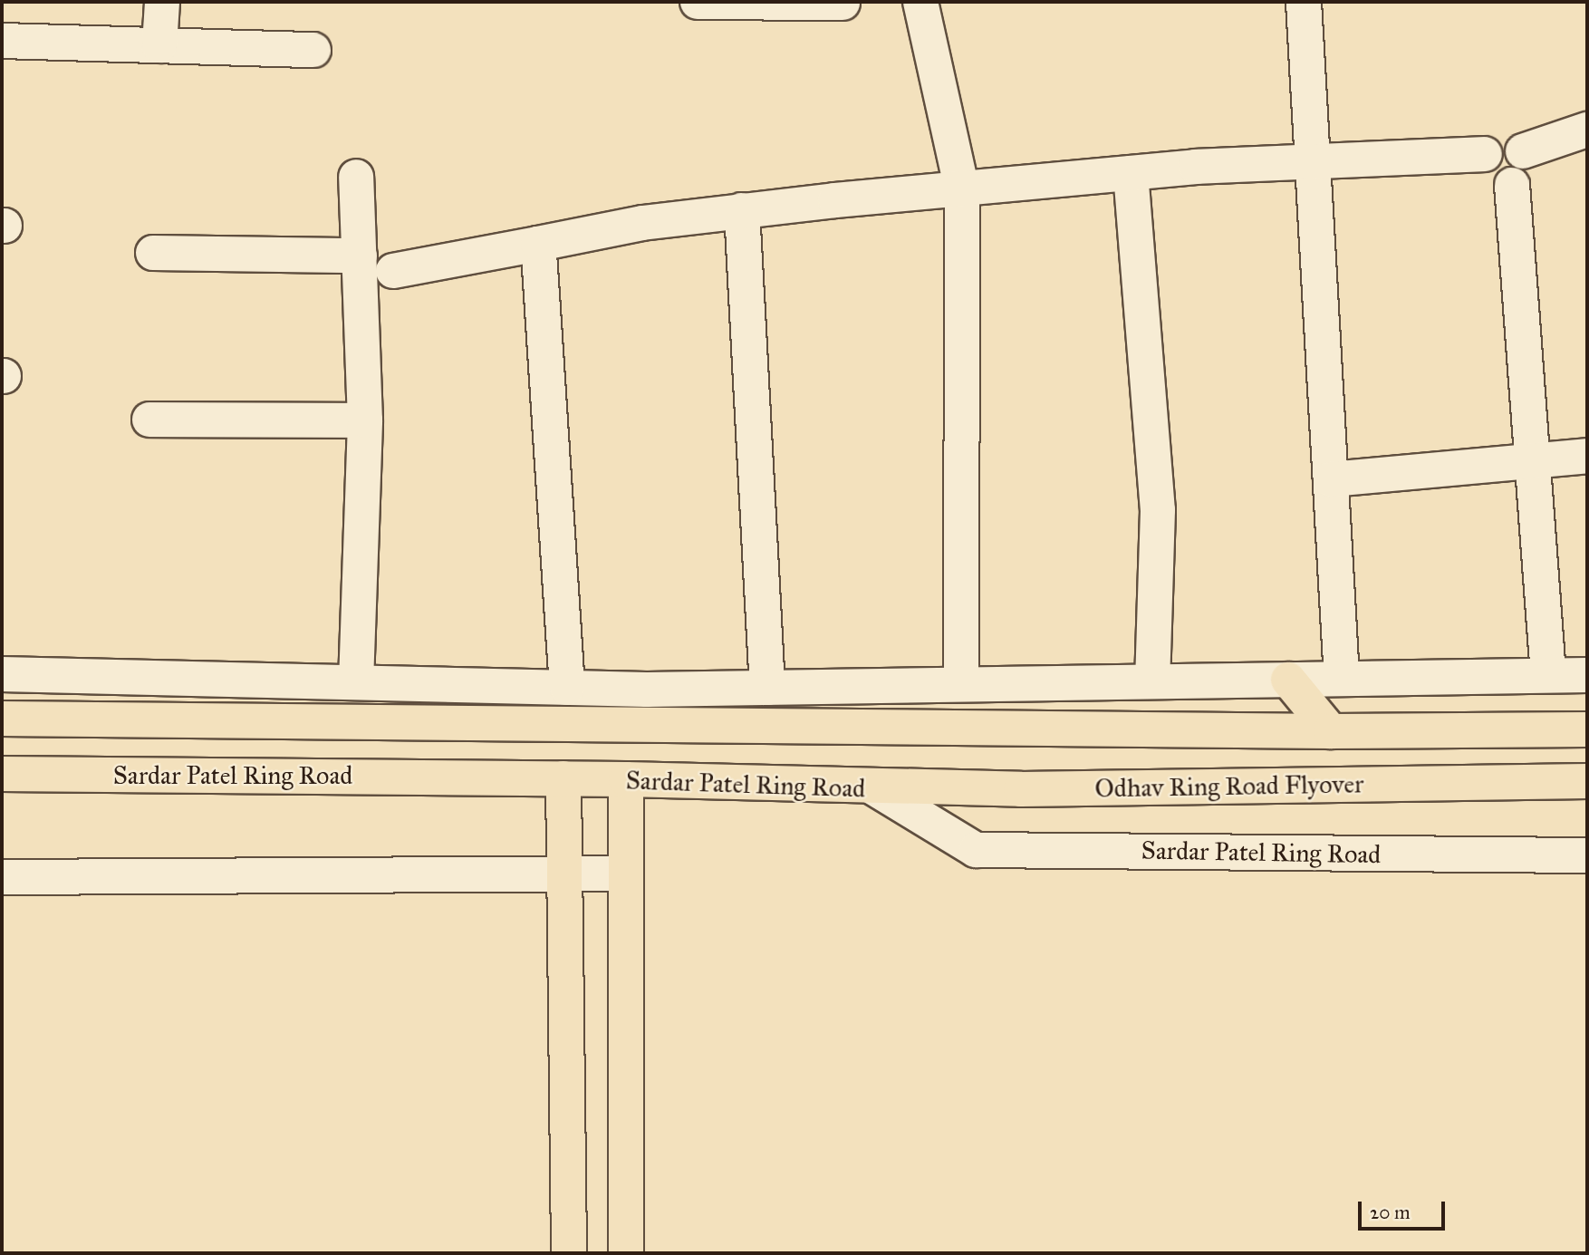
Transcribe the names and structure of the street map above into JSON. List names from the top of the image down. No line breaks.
{"streets":{"main road":["Sardar Patel Ring Road","Odhav Ring Road Flyover"]},"crossings":[["Sardar Patel Ring Road","Odhav Ring Road Flyover"]],"scale_bar":"20 m"}
